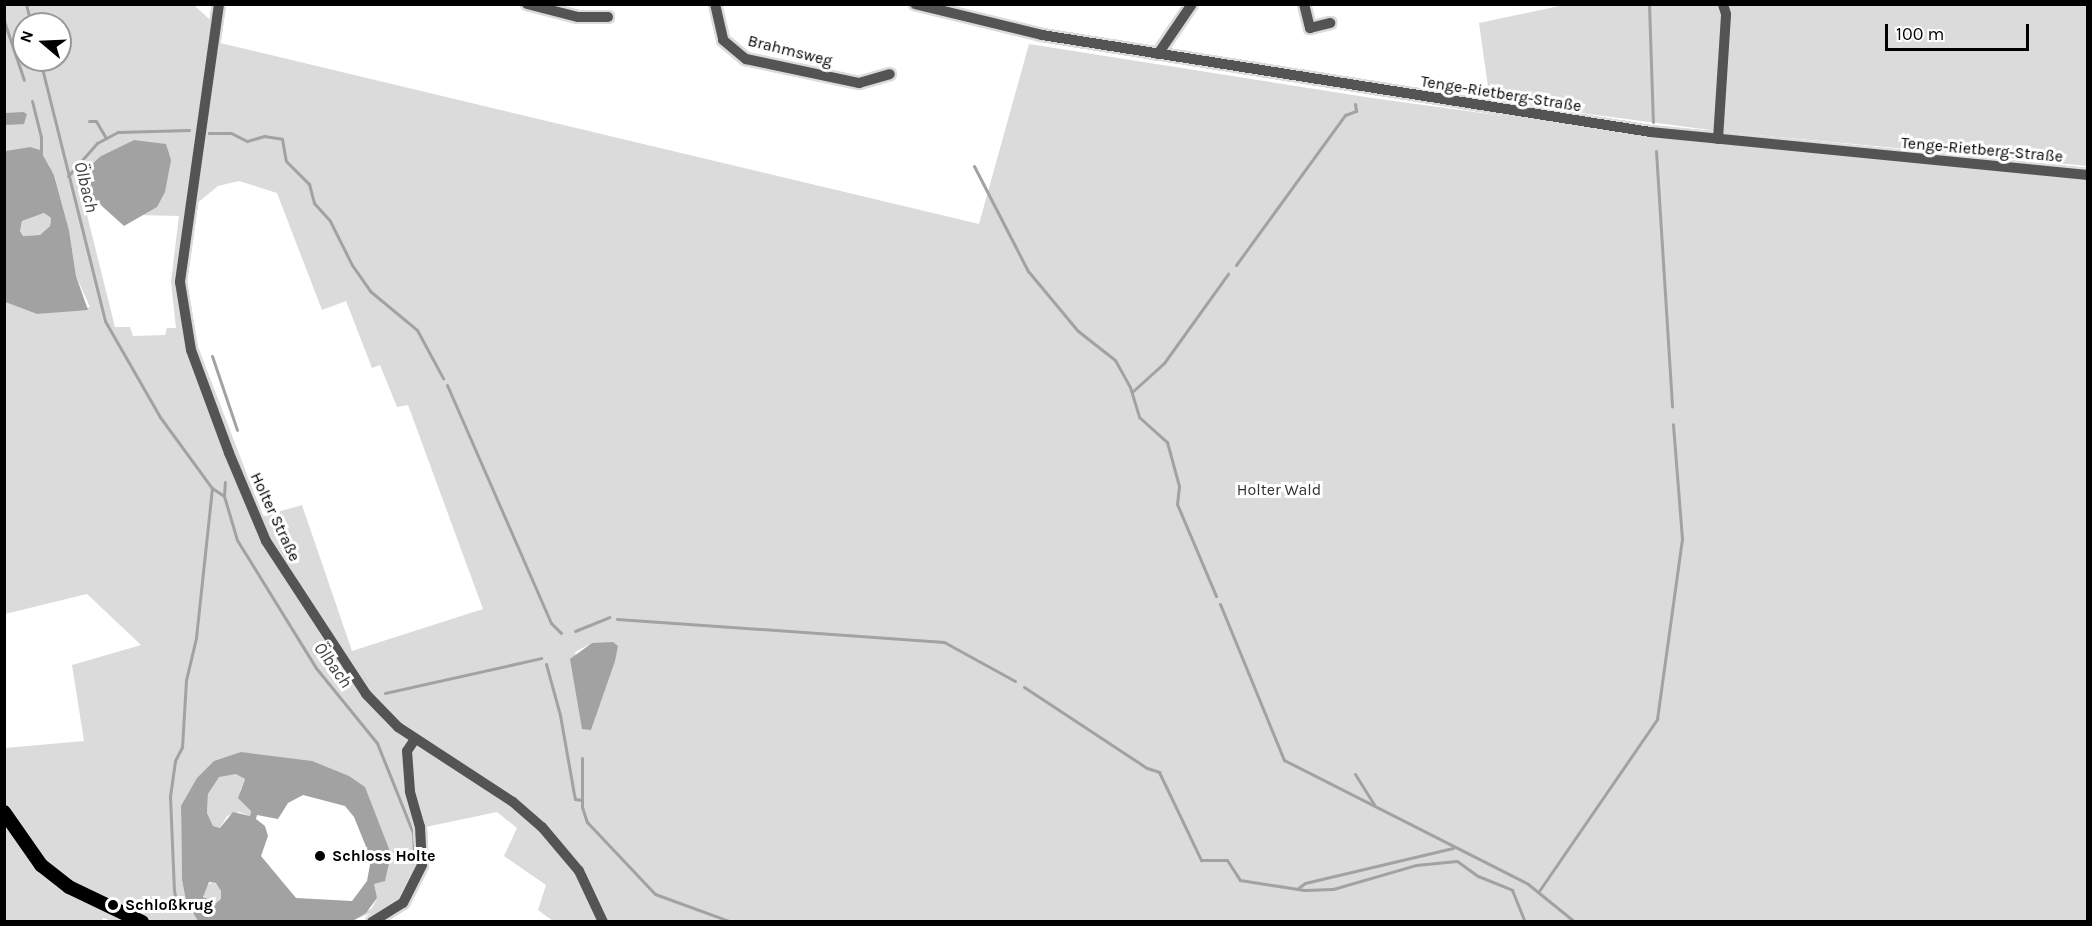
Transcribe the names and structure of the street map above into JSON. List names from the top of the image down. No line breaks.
{"streets":{"street":["Brahmsweg","Tenge-Rietberg-Straße","Holter Straße"]},"water":["Ölbach"],"parks":["Holter Wald"],"places":["Schloss Holte","Schloßkrug"],"scale_bar":"100 m","north":"left"}
